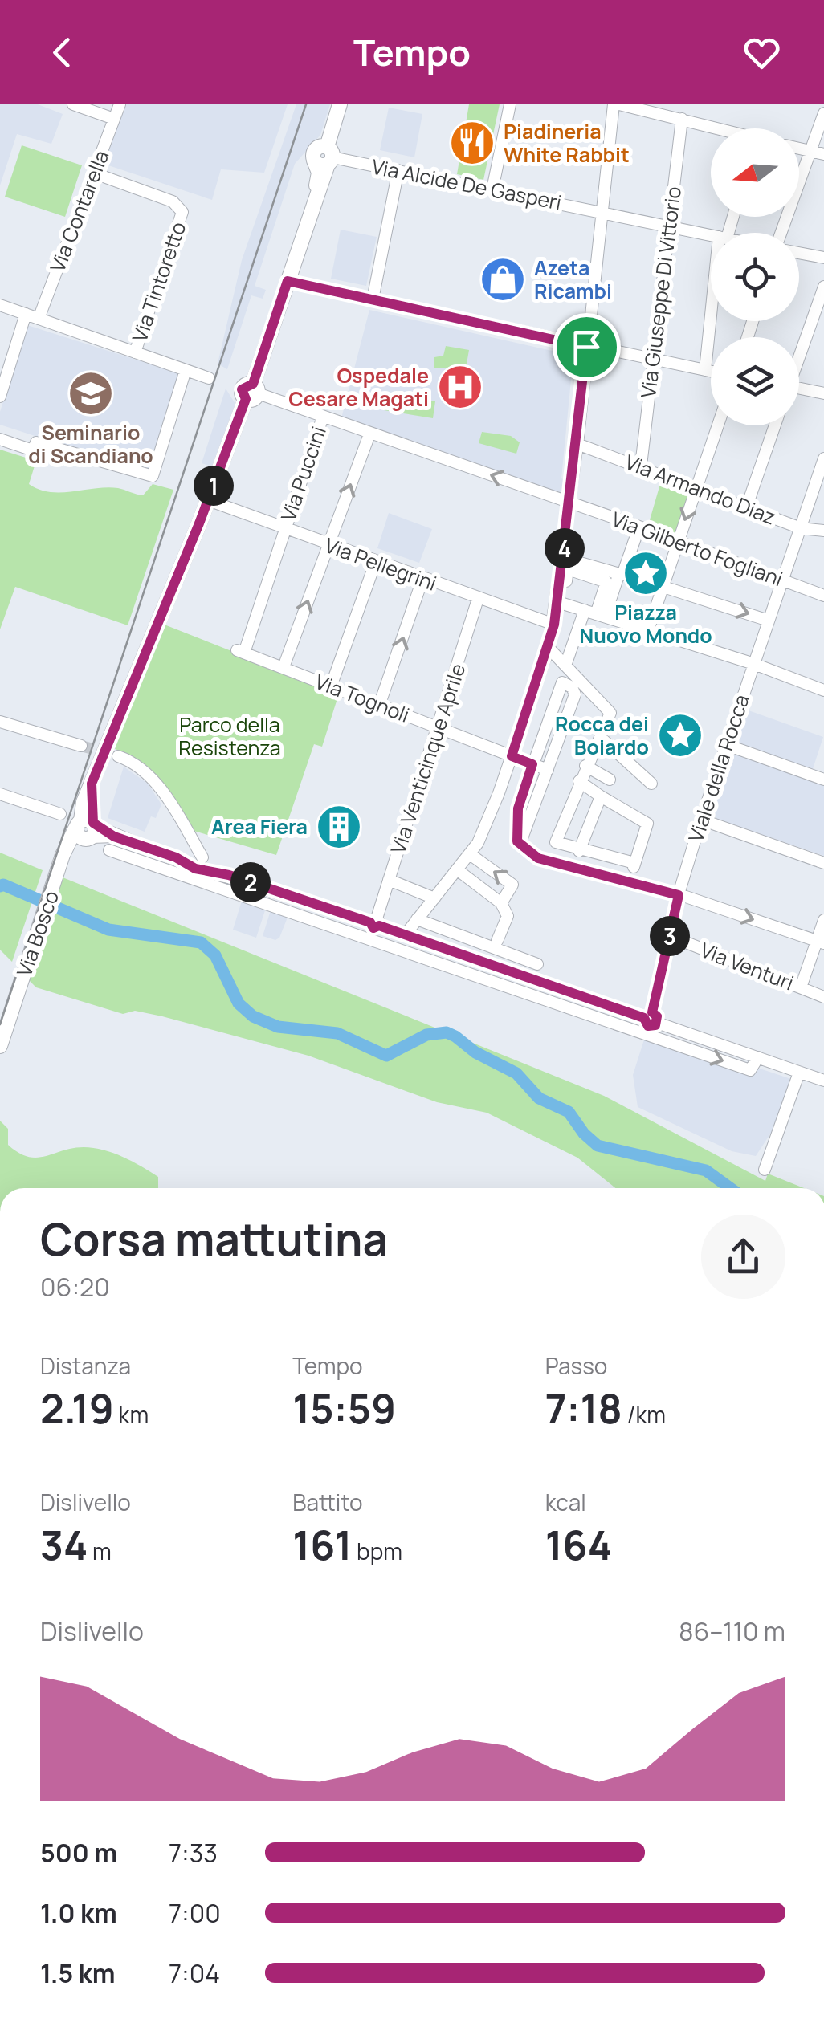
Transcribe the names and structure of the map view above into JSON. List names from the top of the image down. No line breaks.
{"streets":{"main road":["Via Bosco"],"street":["Via Alcide De Gasperi","Via Contarella","Via Tintoretto","Via Giuseppe Di Vittorio","Via Puccini","Via Armando Diaz","Via Gilberto Fogliani","Via Pellegrini","Via Tognoli","Via Venticinque Aprile","Viale della Rocca","Via Venturi"]},"crossings":[["Via Alcide De Gasperi","Via Giuseppe Di Vittorio"],["Via Alcide De Gasperi","Via Bosco"],["Via Contarella","Via Tintoretto"],["Via Giuseppe Di Vittorio","Via Armando Diaz"],["Via Puccini","Via Gilberto Fogliani"],["Via Puccini","Via Pellegrini"],["Via Puccini","Via Tognoli"],["Via Armando Diaz","Viale della Rocca"],["Via Gilberto Fogliani","Viale della Rocca"],["Via Gilberto Fogliani","Via Bosco"],["Via Pellegrini","Via Venticinque Aprile"],["Via Pellegrini","Via Bosco"],["Via Tognoli","Via Venticinque Aprile"],["Viale della Rocca","Via Venturi"]],"parks":["Parco della Resistenza"],"places":{"restaurant":["Piadineria White Rabbit"],"shop":["Azeta Ricambi"],"hospital":["Ospedale Cesare Magati"],"school or university":["Seminario di Scandiano"],"place":["Piazza Nuovo Mondo","Rocca dei Boiardo"],"building":["Area Fiera"]},"north":"left","page":{"header":"Tempo","pins":["1","4","2","3"],"heading":["Corsa mattutina","06:20"],"stats":[["Distanza","2.19 km"],["Tempo","15:59"],["Passo","7:18 /km"],["Dislivello","34 m"],["Battito","161 bpm"],["kcal","164"]],"chart":["Dislivello","86–110 m"],"list":[{"name":"500 m","note":"7:33"},{"name":"1.0 km","note":"7:00"},{"name":"1.5 km","note":"7:04"}]}}
